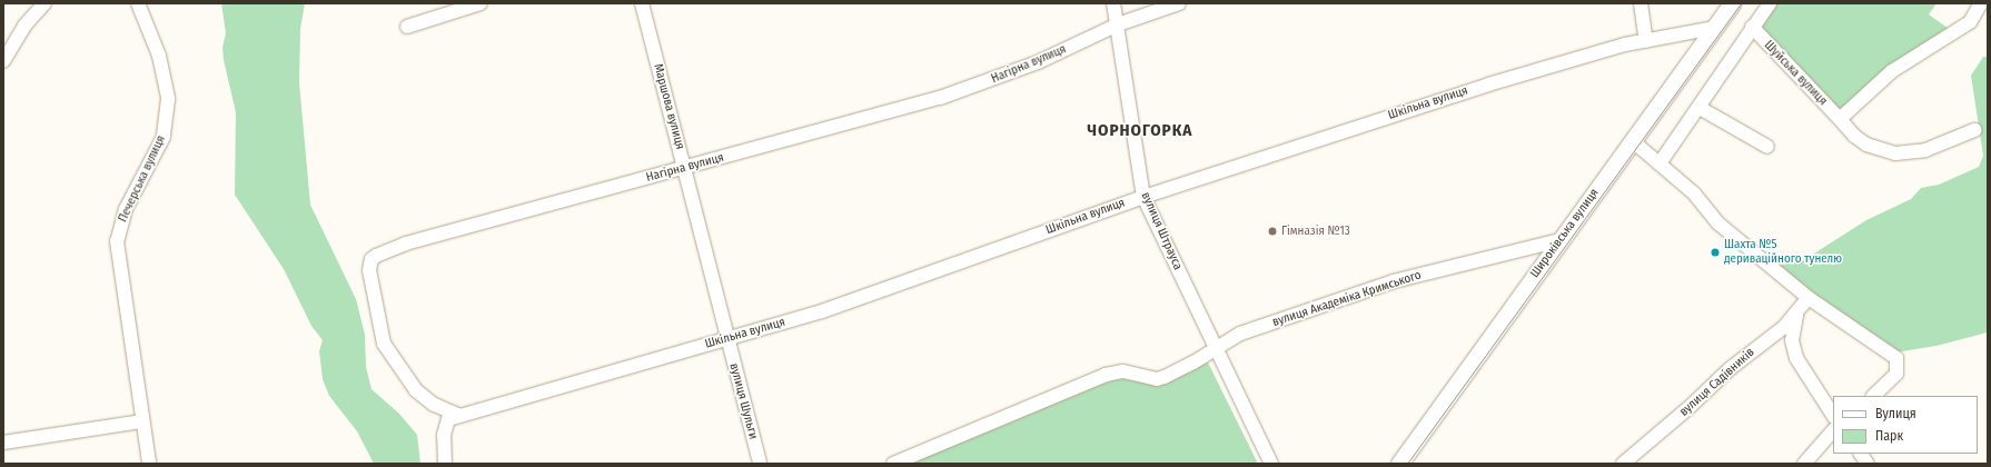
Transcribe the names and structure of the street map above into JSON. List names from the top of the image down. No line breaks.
{"streets":{"main road":["Широківська вулиця"],"street":["Нагірна вулиця","Шуйська вулиця","Шкільна вулиця","Маршова вулиця","Печерська вулиця","вулиця Штрауса","вулиця Академіка Кримського","вулиця Садівників","вулиця Шульги"]},"crossings":[["Нагірна вулиця","Шкільна вулиця"],["Нагірна вулиця","Маршова вулиця"],["Нагірна вулиця","вулиця Штрауса"],["Шкільна вулиця","Маршова вулиця"],["Шкільна вулиця","вулиця Штрауса"],["Шкільна вулиця","Широківська вулиця"],["Шкільна вулиця","вулиця Шульги"],["Маршова вулиця","вулиця Шульги"],["вулиця Штрауса","вулиця Академіка Кримського"],["Широківська вулиця","вулиця Академіка Кримського"]],"districts":["ЧОРНОГОРКА"],"places":["Гімназія №13","Шахта №5 дериваційного тунелю"],"legend":["Вулиця","Парк"]}
